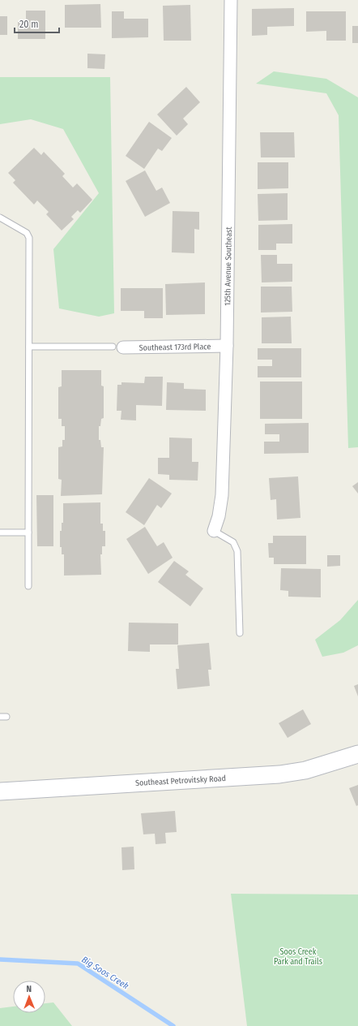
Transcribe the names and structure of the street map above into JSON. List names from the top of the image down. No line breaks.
{"streets":{"main road":["Southeast Petrovitsky Road"],"street":["125th Avenue Southeast","Southeast 173rd Place"]},"crossings":[["125th Avenue Southeast","Southeast 173rd Place"]],"water":["Big Soos Creek"],"parks":["Soos Creek Park and Trails"],"scale_bar":"20 m","north":"top"}
